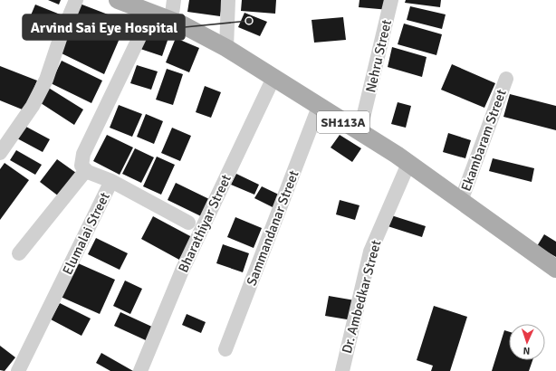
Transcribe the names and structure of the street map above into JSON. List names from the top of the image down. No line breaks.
{"streets":{"main road":["SH113A"],"street":["Nehru Street","Ekambaram Street","Bharathiyar Street","Sammandanar Street","Elumalai Street","Dr. Ambedkar Street"]},"crossings":[["Nehru Street","SH113A"],["SH113A","Ekambaram Street"],["SH113A","Bharathiyar Street"],["SH113A","Sammandanar Street"],["SH113A","Dr. Ambedkar Street"]],"places":["Arvind Sai Eye Hospital"],"north":"bottom"}
